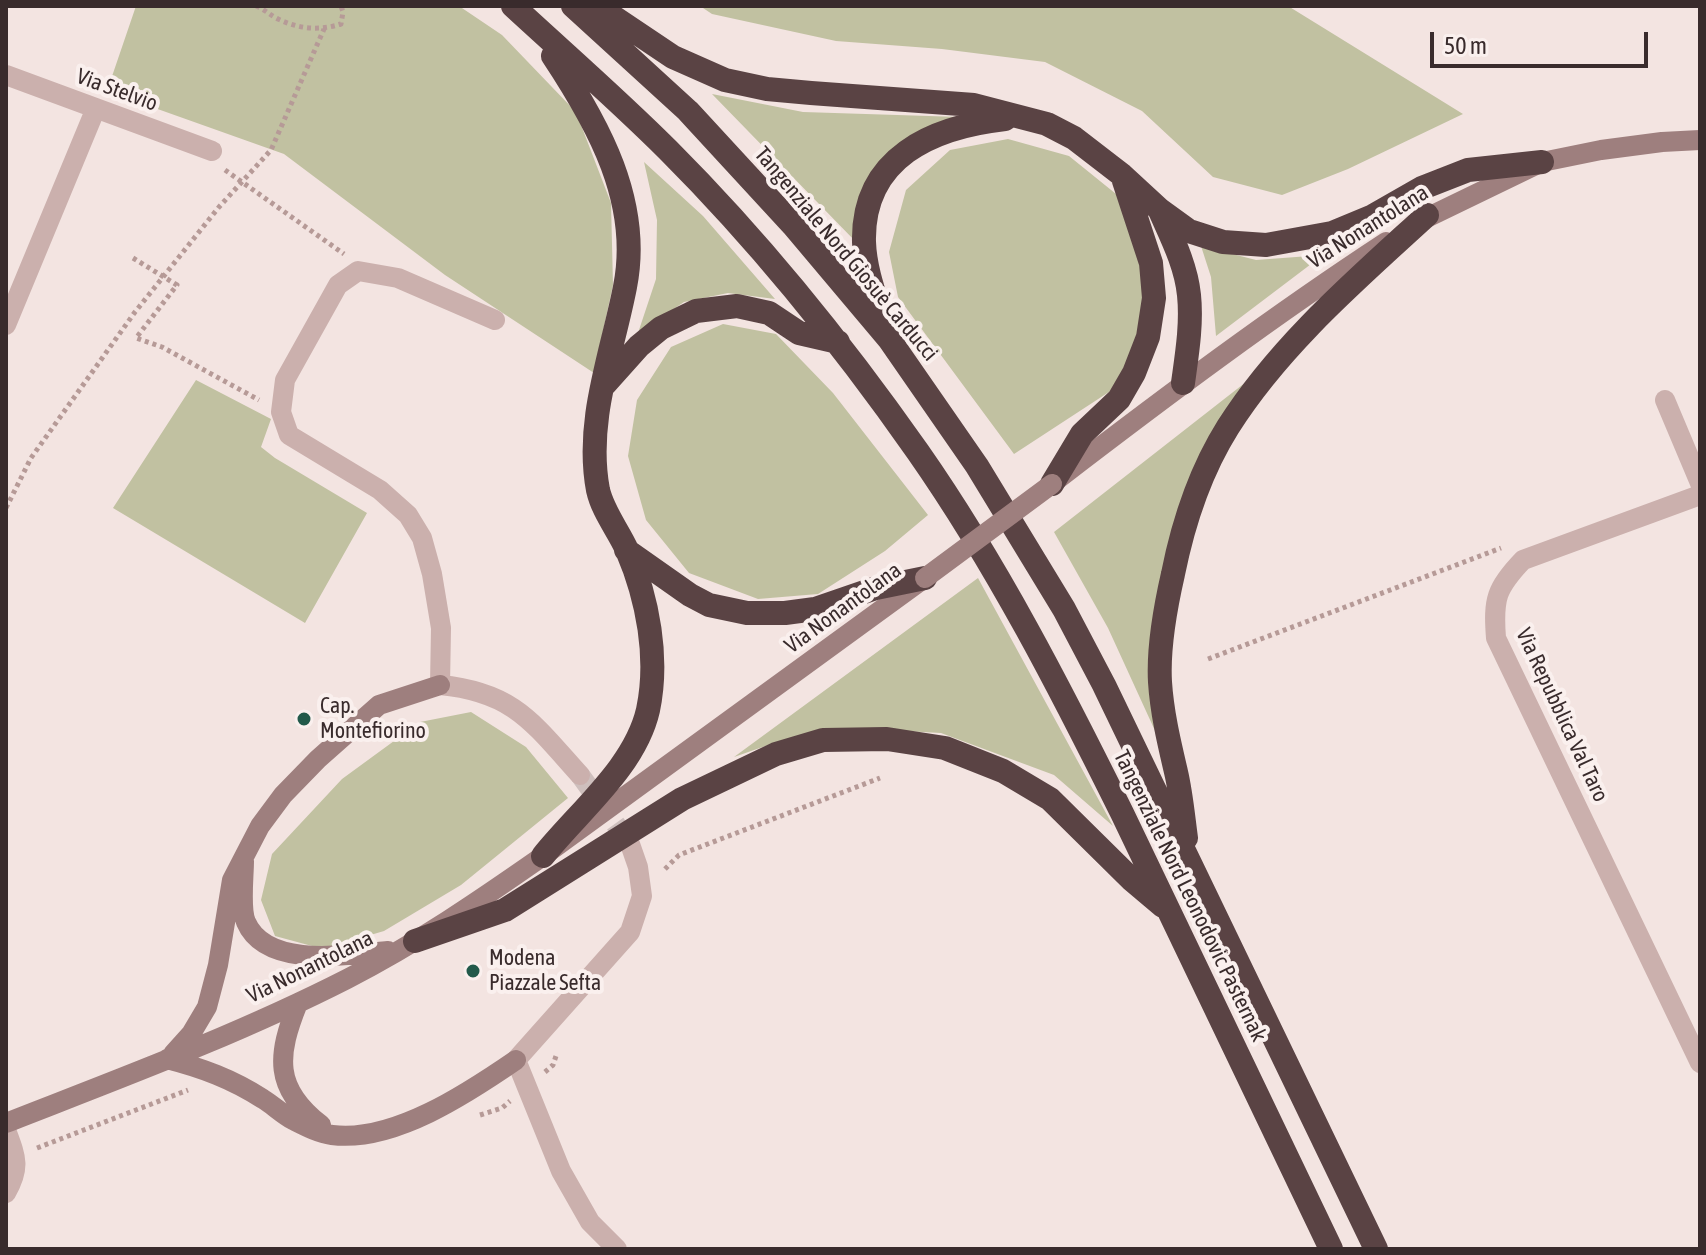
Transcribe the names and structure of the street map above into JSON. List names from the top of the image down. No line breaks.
{"streets":{"highway":["Tangenziale Nord Giosuè Carducci","Tangenziale Nord Leonodovic Pasternak"],"main road":["Via Nonantolana"],"street":["Via Stelvio","Via Repubblica Val Taro"]},"crossings":[["Tangenziale Nord Giosuè Carducci","Tangenziale Nord Leonodovic Pasternak"]],"places":["Cap. Montefiorino","Modena Piazzale Sefta"],"scale_bar":"50 m"}
